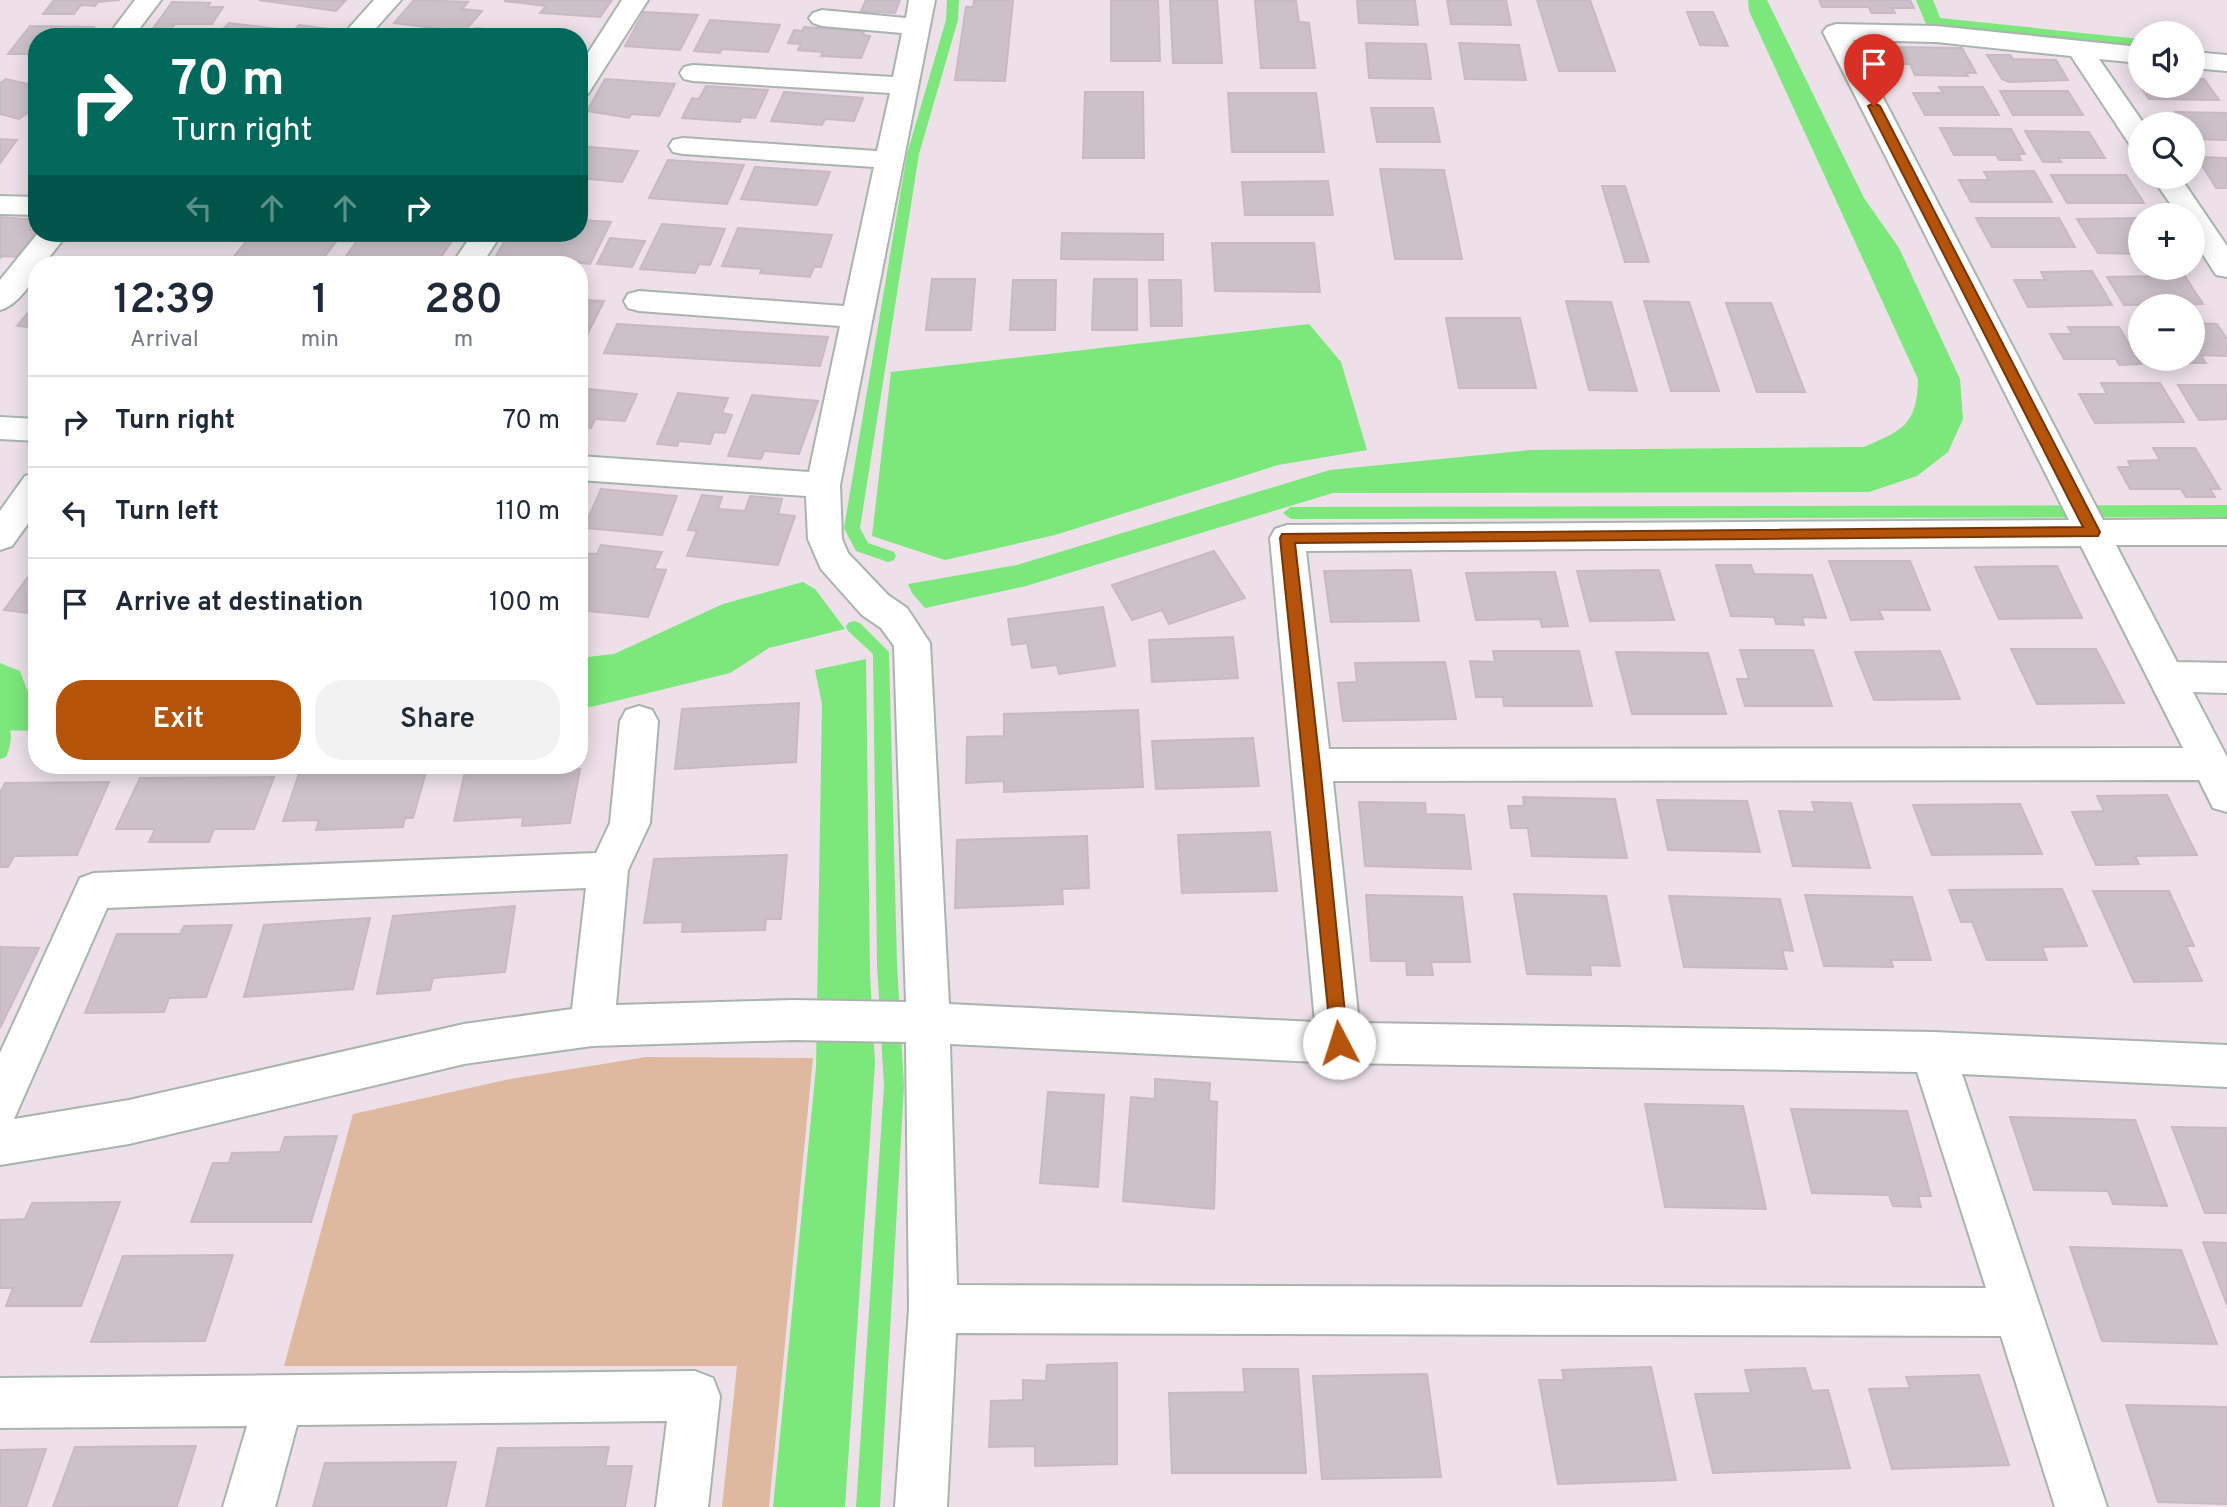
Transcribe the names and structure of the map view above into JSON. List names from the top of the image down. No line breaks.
{"page":{"map_buttons":["+","−"],"turn":["70 m","Turn right"],"eta":["12:39","Arrival","1","min","280","m"],"list":[{"name":"Turn right","value":"70 m"},{"name":"Turn left","value":"110 m"},{"name":"Arrive at destination","value":"100 m"}],"buttons":["Exit","Share"]}}
